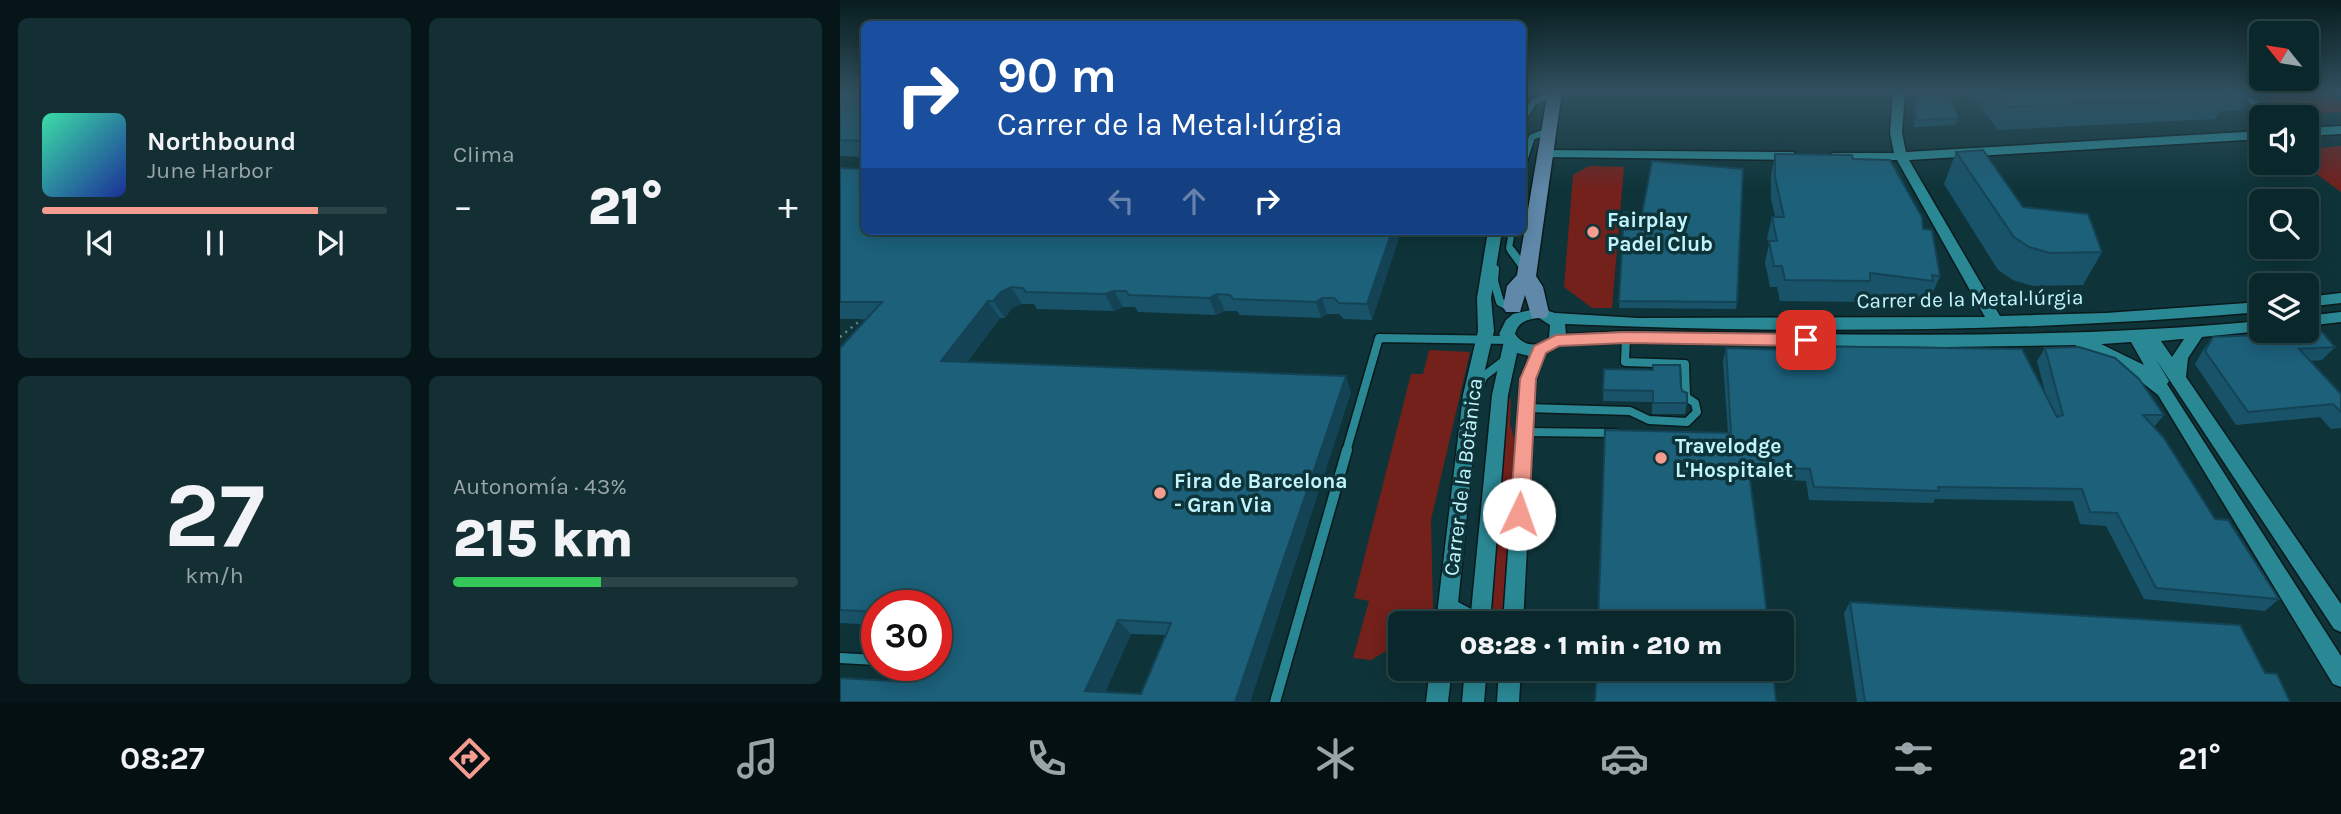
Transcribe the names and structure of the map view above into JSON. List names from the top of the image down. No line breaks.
{"streets":{"street":["Carrer de la Metal·lúrgia","Carrer de la Botànica"]},"crossings":[["Carrer de la Metal·lúrgia","Carrer de la Botànica"]],"places":["Fairplay Padel Club","Travelodge L'Hospitalet","Fira de Barcelona - Gran Via"],"north":"top left","page":{"tile":["Clima",["27","km/h"],["Autonomía · 43%","215 km"]],"turn":["90 m","Carrer de la Metal·lúrgia"],"song":["Northbound","June Harbor"],"heat":["−","21°","+"],"limit":"30","trip":"08:28 · 1 min · 210 m","tabs":["08:27","21°"]}}
